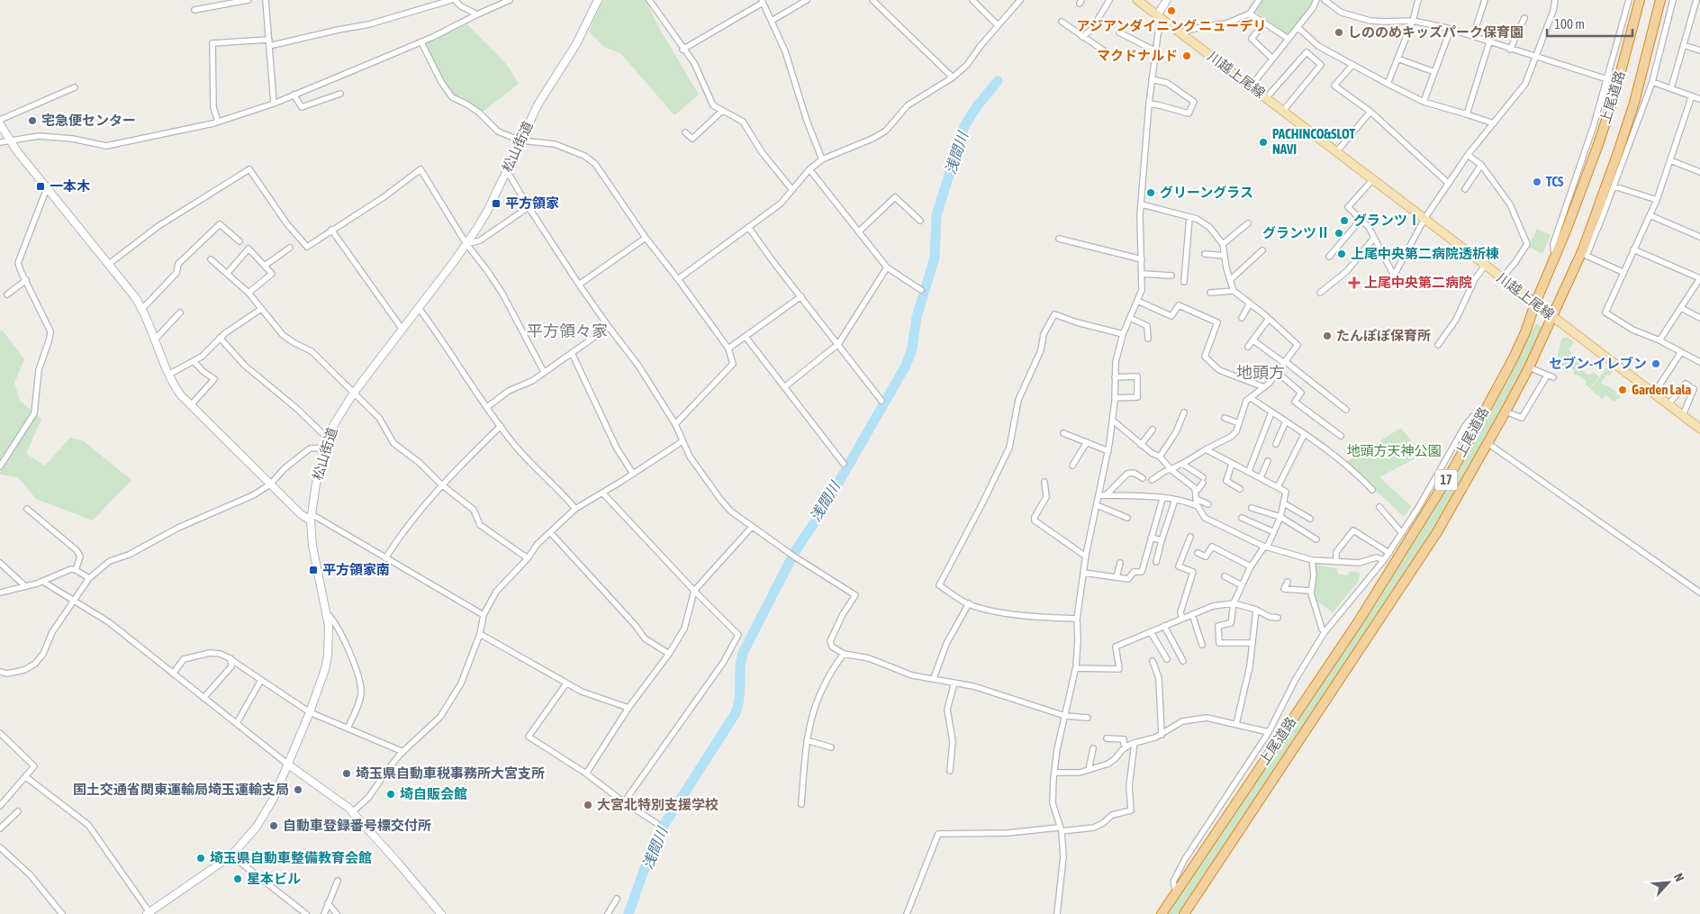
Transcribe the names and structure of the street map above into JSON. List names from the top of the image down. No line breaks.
{"streets":{"highway":["上尾道路","17"],"main road":["川越上尾線","松山街道"]},"crossings":[["川越上尾線","上尾道路"]],"districts":["平方領々家","地頭方"],"water":["浅間川"],"parks":["地頭方天神公園"],"places":{"other":["アジアンダイニング ニューデリ","しののめキッズパーク保育園","マクドナルド","宅急便センター","PACHINCO&SLOT NAVI","TCS","グリーングラス","グランツⅠ","グランツⅡ","上尾中央第二病院透析棟","たんぽぽ保育所","セブン-イレブン","Garden Lala","埼玉県自動車税事務所大宮支所","国土交通省関東運輸局埼玉運輸支局","埼自販会館","大宮北特別支援学校","自動車登録番号標交付所","埼玉県自動車整備教育会館","星本ビル"],"transit":["一本木","平方領家","平方領家南"],"health":["上尾中央第二病院"]},"scale_bar":"100 m","north":"top right"}
